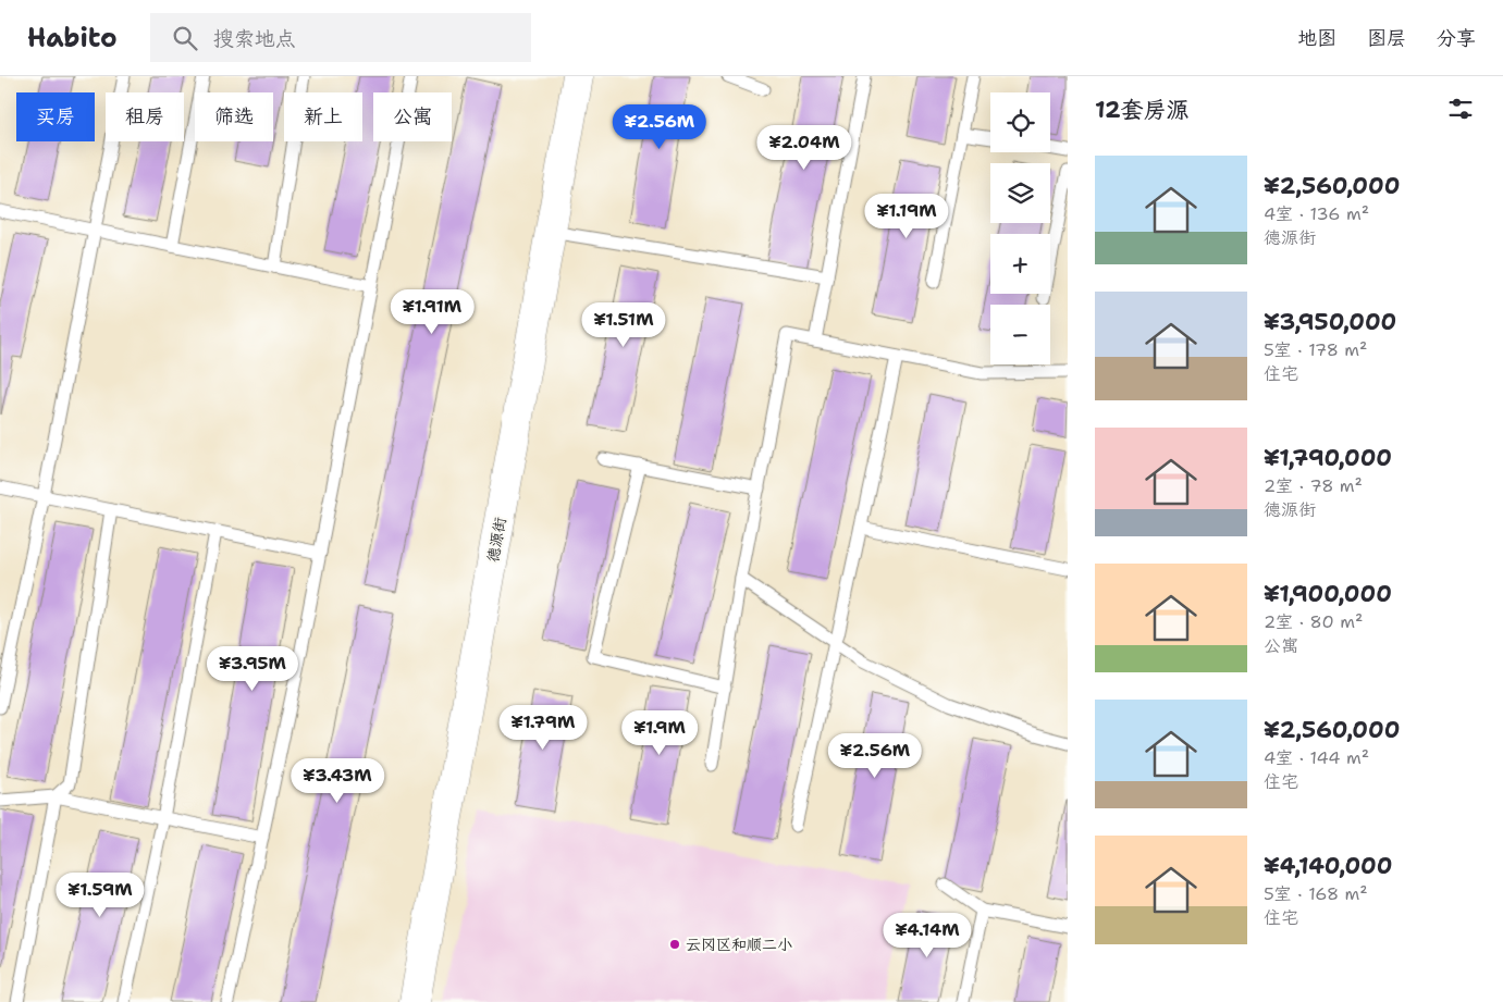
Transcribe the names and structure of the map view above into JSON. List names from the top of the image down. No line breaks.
{"streets":{"street":["德源街"]},"places":["云冈区和顺二小"],"page":{"header":"Habito","search":"搜索地点","nav":["地图","图层","分享"],"heading":"12套房源","map_buttons":["+","−"],"chip":["买房","租房","筛选","新上","公寓"],"price":["¥2.56M","¥2.04M","¥1.19M","¥1.91M","¥1.51M","¥3.95M","¥1.79M","¥1.9M","¥2.56M","¥3.43M","¥1.59M","¥4.14M"],"list":[{"name":"¥2,560,000","note":"4室 · 136 m² · 德源街"},{"name":"¥3,950,000","note":"5室 · 178 m² · 住宅"},{"name":"¥1,790,000","note":"2室 · 78 m² · 德源街"},{"name":"¥1,900,000","note":"2室 · 80 m² · 公寓"},{"name":"¥2,560,000","note":"4室 · 144 m² · 住宅"},{"name":"¥4,140,000","note":"5室 · 168 m² · 住宅"}]}}
